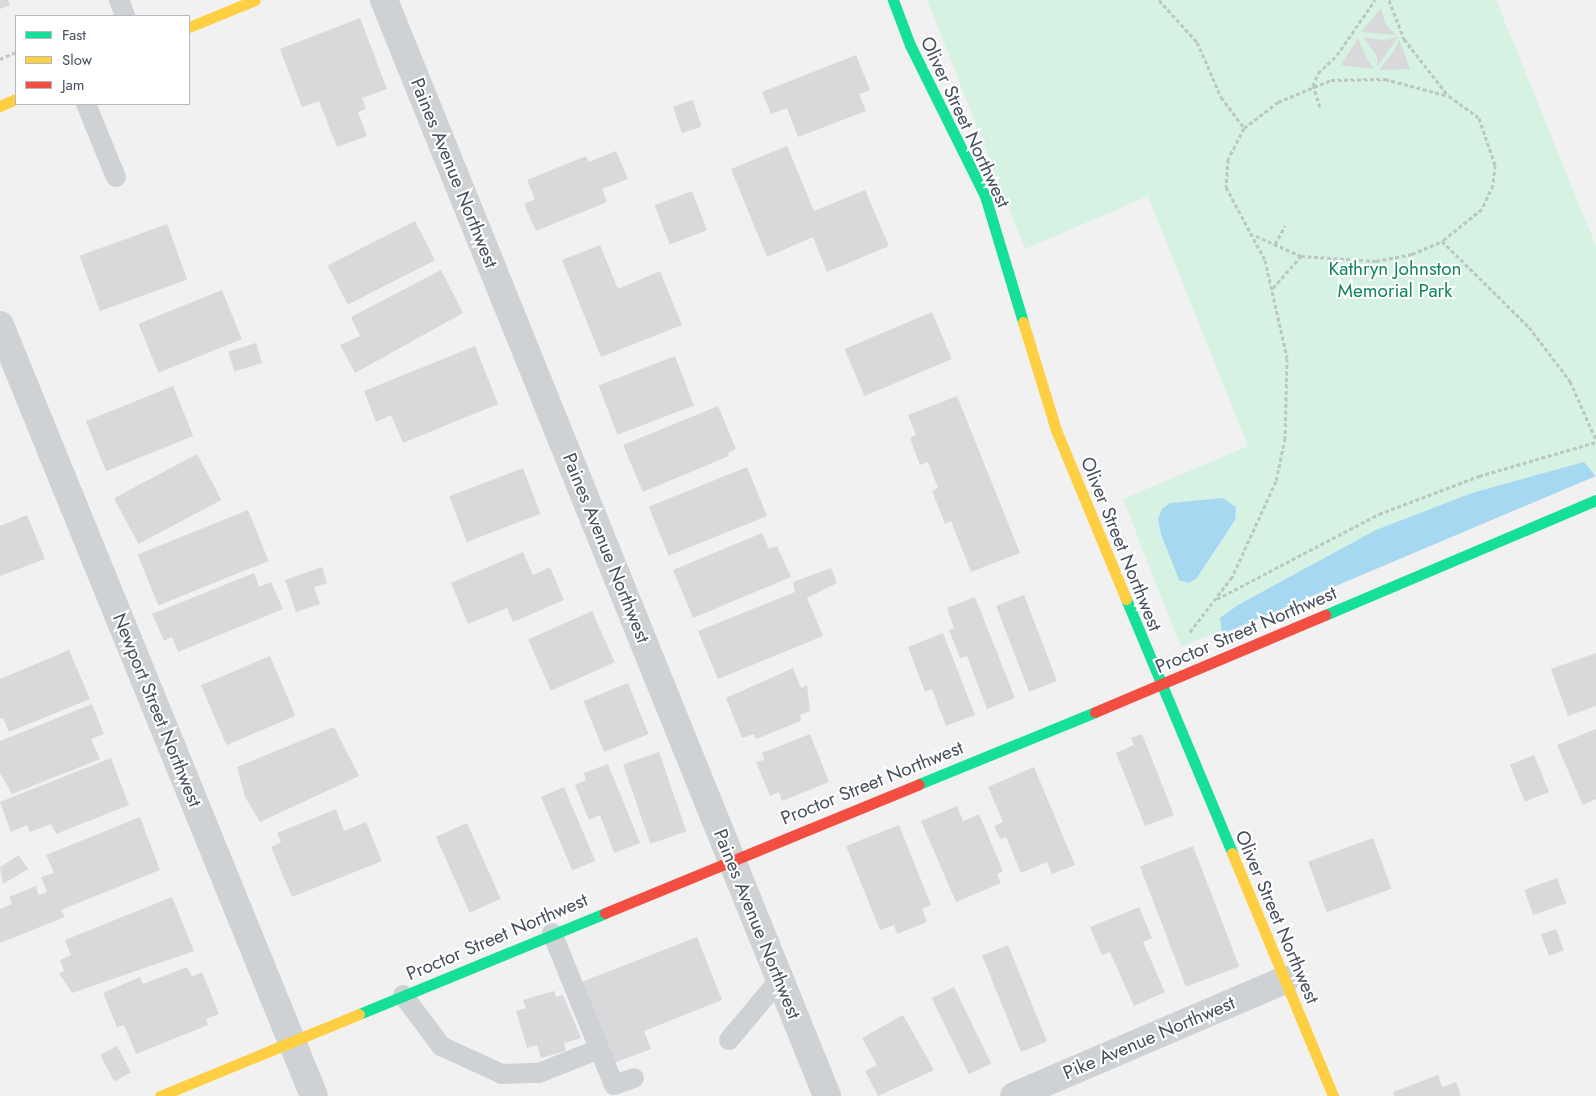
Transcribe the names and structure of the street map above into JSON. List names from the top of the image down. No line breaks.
{"streets":{"street":["Oliver Street Northwest","Paines Avenue Northwest","Proctor Street Northwest","Newport Street Northwest","Pike Avenue Northwest"]},"crossings":[["Oliver Street Northwest","Proctor Street Northwest"],["Oliver Street Northwest","Pike Avenue Northwest"],["Paines Avenue Northwest","Proctor Street Northwest"],["Proctor Street Northwest","Newport Street Northwest"]],"parks":["Kathryn Johnston Memorial Park"],"legend":["Fast","Slow","Jam"]}
